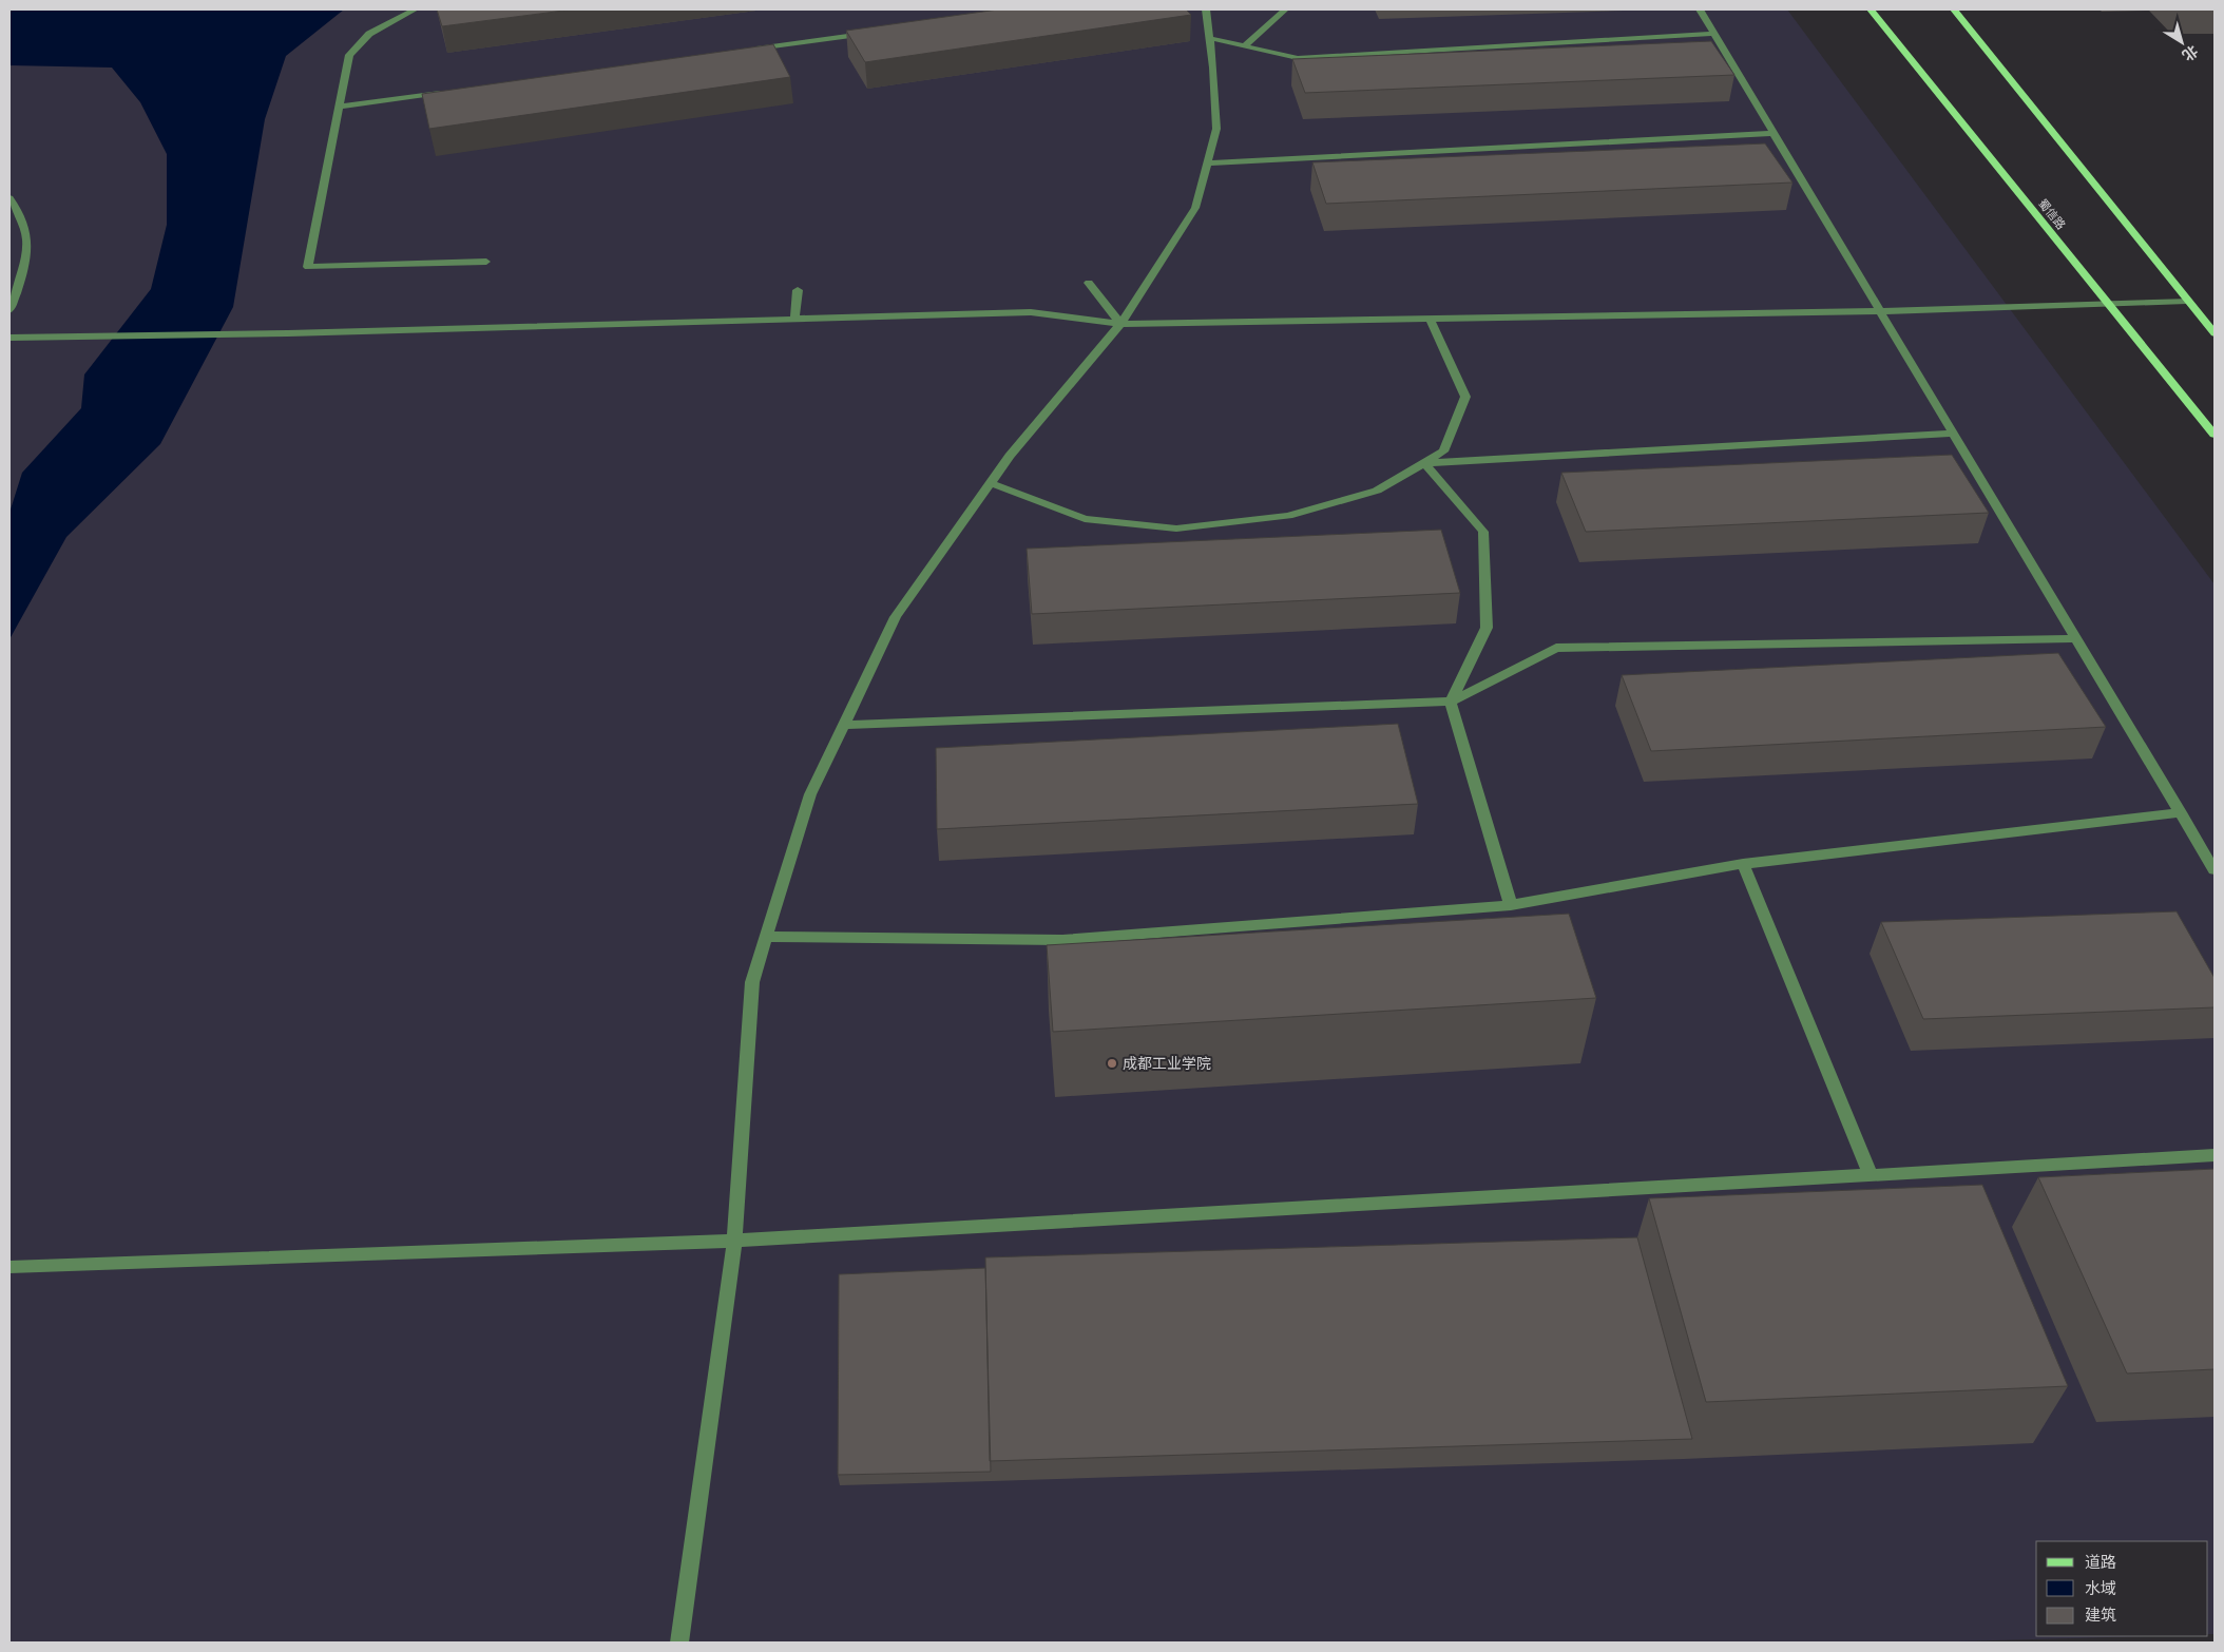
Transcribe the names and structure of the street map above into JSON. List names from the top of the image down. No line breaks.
{"streets":{"main road":["蜀信路"]},"places":["成都工业学院"],"legend":["道路","水域","建筑"],"north":"bottom right"}
